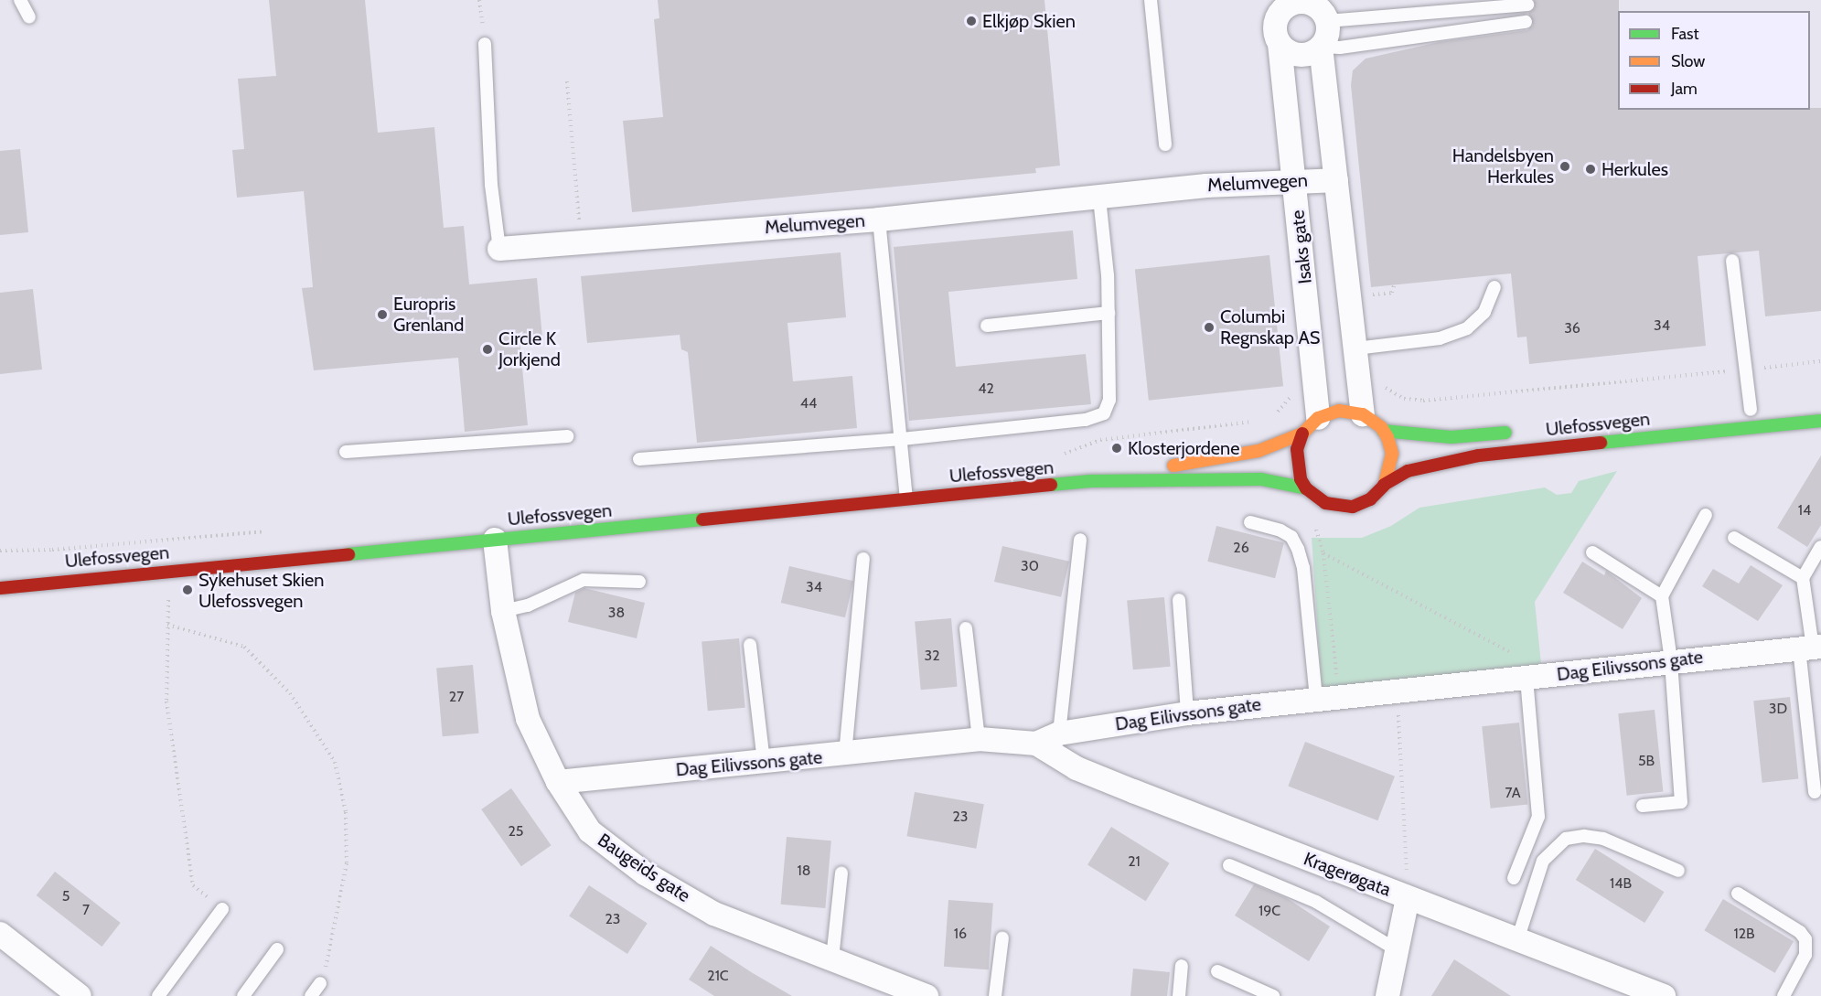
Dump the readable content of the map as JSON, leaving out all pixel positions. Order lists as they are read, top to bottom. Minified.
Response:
{"streets":{"main road":["Ulefossvegen"],"street":["Melumvegen","Isaks gate","Dag Eilivssons gate","Baugeids gate","Kragerøgata"]},"crossings":[["Melumvegen","Isaks gate"],["Isaks gate","Ulefossvegen"],["Ulefossvegen","Baugeids gate"],["Dag Eilivssons gate","Baugeids gate"],["Dag Eilivssons gate","Kragerøgata"]],"places":["Elkjøp Skien","Handelsbyen Herkules","Herkules","Europris Grenland","Columbi Regnskap AS","Circle K Jorkjend","Klosterjordene","Sykehuset Skien Ulefossvegen"],"house_numbers":["34","36","42","44","14","26","30","34","38","32","27","3D","5B","7A","23","25","21","18","14B","5","7","19C","23","16","12B","21C"],"legend":["Fast","Slow","Jam"]}
